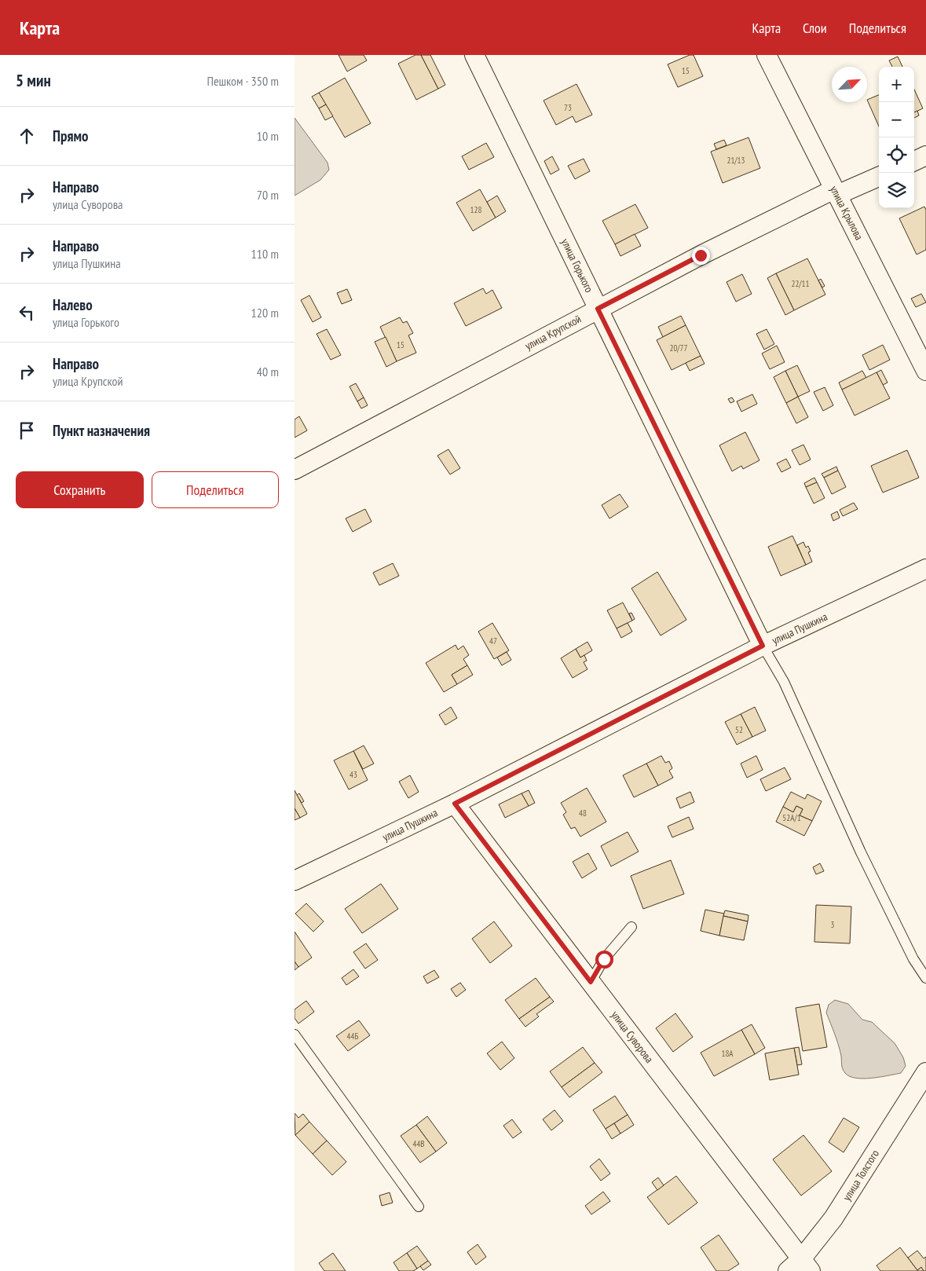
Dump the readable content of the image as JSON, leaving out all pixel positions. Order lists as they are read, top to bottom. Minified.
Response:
{"streets":{"street":["улица Крылова","улица Горького","улица Крупской","улица Пушкина","улица Суворова","улица Толстого"]},"crossings":[["улица Крылова","улица Крупской"],["улица Горького","улица Крупской"],["улица Горького","улица Пушкина"],["улица Пушкина","улица Суворова"],["улица Суворова","улица Толстого"]],"house_numbers":["15","73","21/13","128","22/11","15","20/77","47","52","43","48","52А/1","3","44Б","18А","44В"],"north":"top right","page":{"header":"Карта","nav":["Карта","Слои","Поделиться"],"heading":["5 мин","Пешком · 350 m"],"map_buttons":["+","−"],"list":[["Прямо","10 m"],["Направо","улица Суворова","70 m"],["Направо","улица Пушкина","110 m"],["Налево","улица Горького","120 m"],["Направо","улица Крупской","40 m"],"Пункт назначения"],"buttons":["Сохранить","Поделиться"]}}
